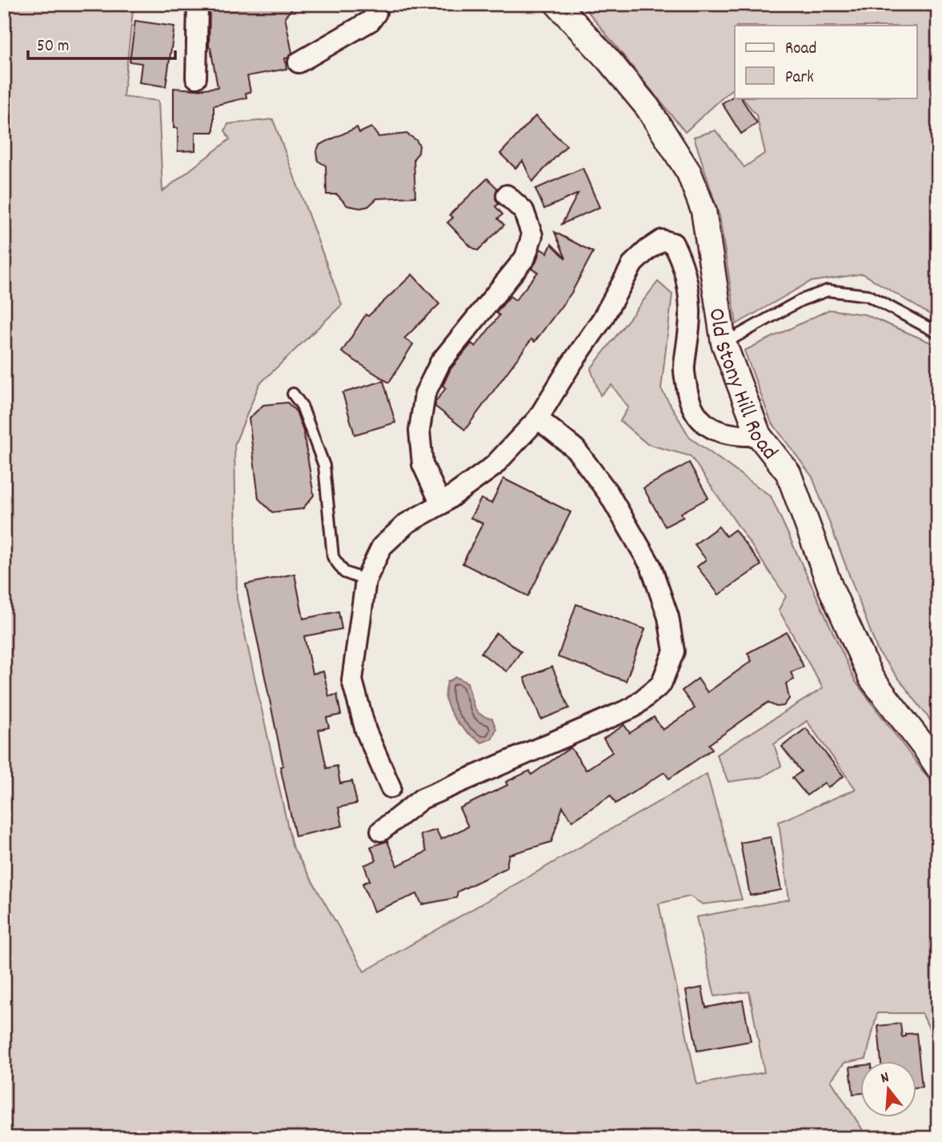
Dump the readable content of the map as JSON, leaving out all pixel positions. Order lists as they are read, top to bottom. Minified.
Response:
{"streets":{"street":["Old Stony Hill Road"]},"legend":["Road","Park"],"scale_bar":"50 m","north":"top"}
